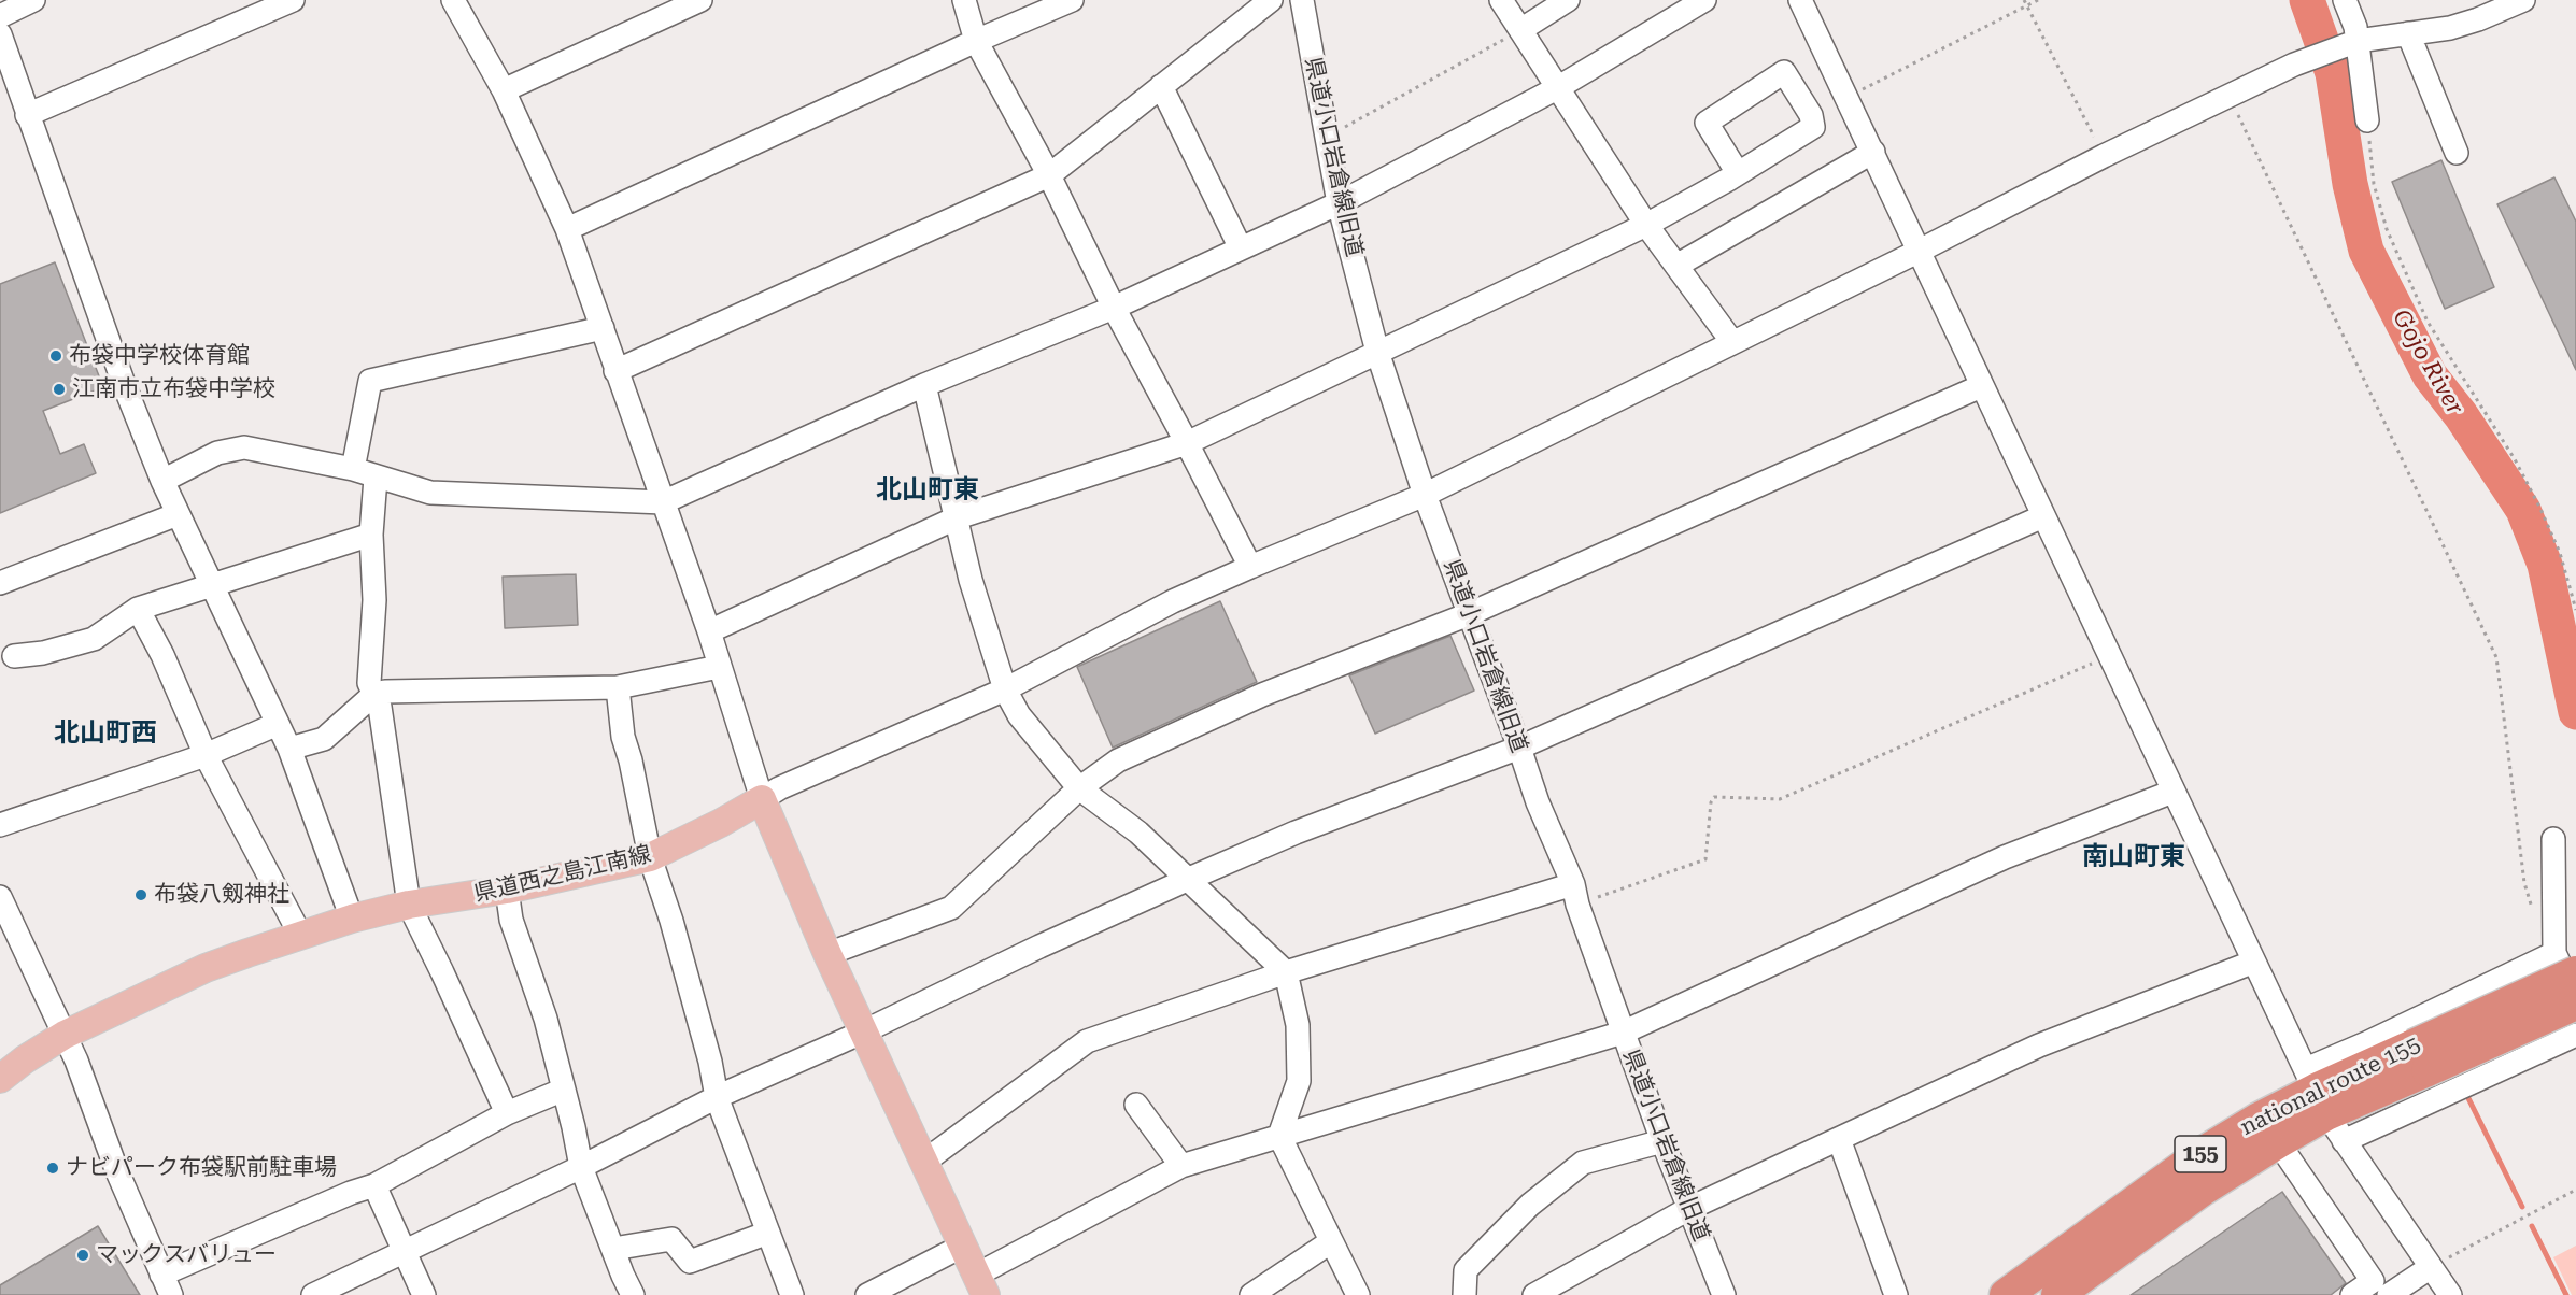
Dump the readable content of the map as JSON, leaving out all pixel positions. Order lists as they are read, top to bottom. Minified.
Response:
{"streets":{"highway":["national route 155","155"],"main road":["県道西之島江南線"],"street":["県道小口岩倉線旧道"]},"districts":["北山町東","北山町西","南山町東"],"water":["Gojo River"],"places":["布袋中学校体育館","江南市立布袋中学校","布袋八剱神社","ナビパーク布袋駅前駐車場","マックスバリュー"]}
